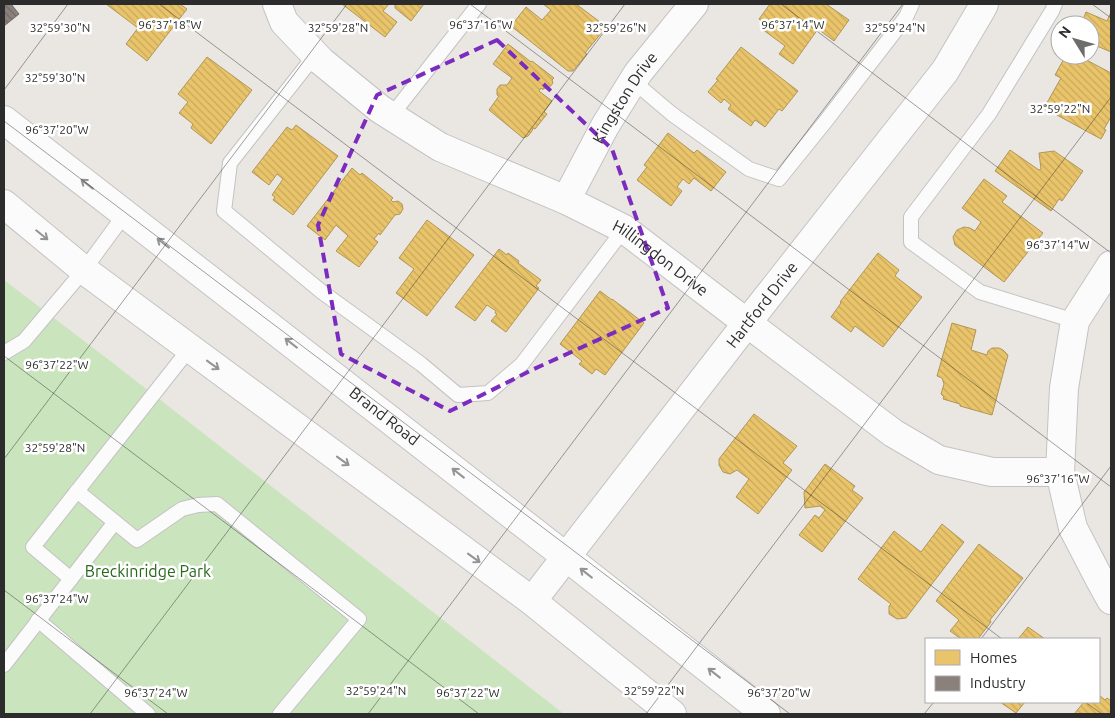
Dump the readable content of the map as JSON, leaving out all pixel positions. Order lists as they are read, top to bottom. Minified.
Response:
{"streets":{"street":["Kingston Drive","Hillingdon Drive","Hartford Drive","Brand Road"]},"crossings":[["Kingston Drive","Hillingdon Drive"],["Hillingdon Drive","Hartford Drive"],["Hartford Drive","Brand Road"]],"parks":["Breckinridge Park"],"legend":["Homes","Industry"],"north":"top left","coordinates":["96°37'18\"W","96°37'16\"W","96°37'14\"W","32°59'30\"N","32°59'28\"N","32°59'26\"N","32°59'24\"N","32°59'22\"N","96°37'20\"W","96°37'22\"W","96°37'24\"W"]}
